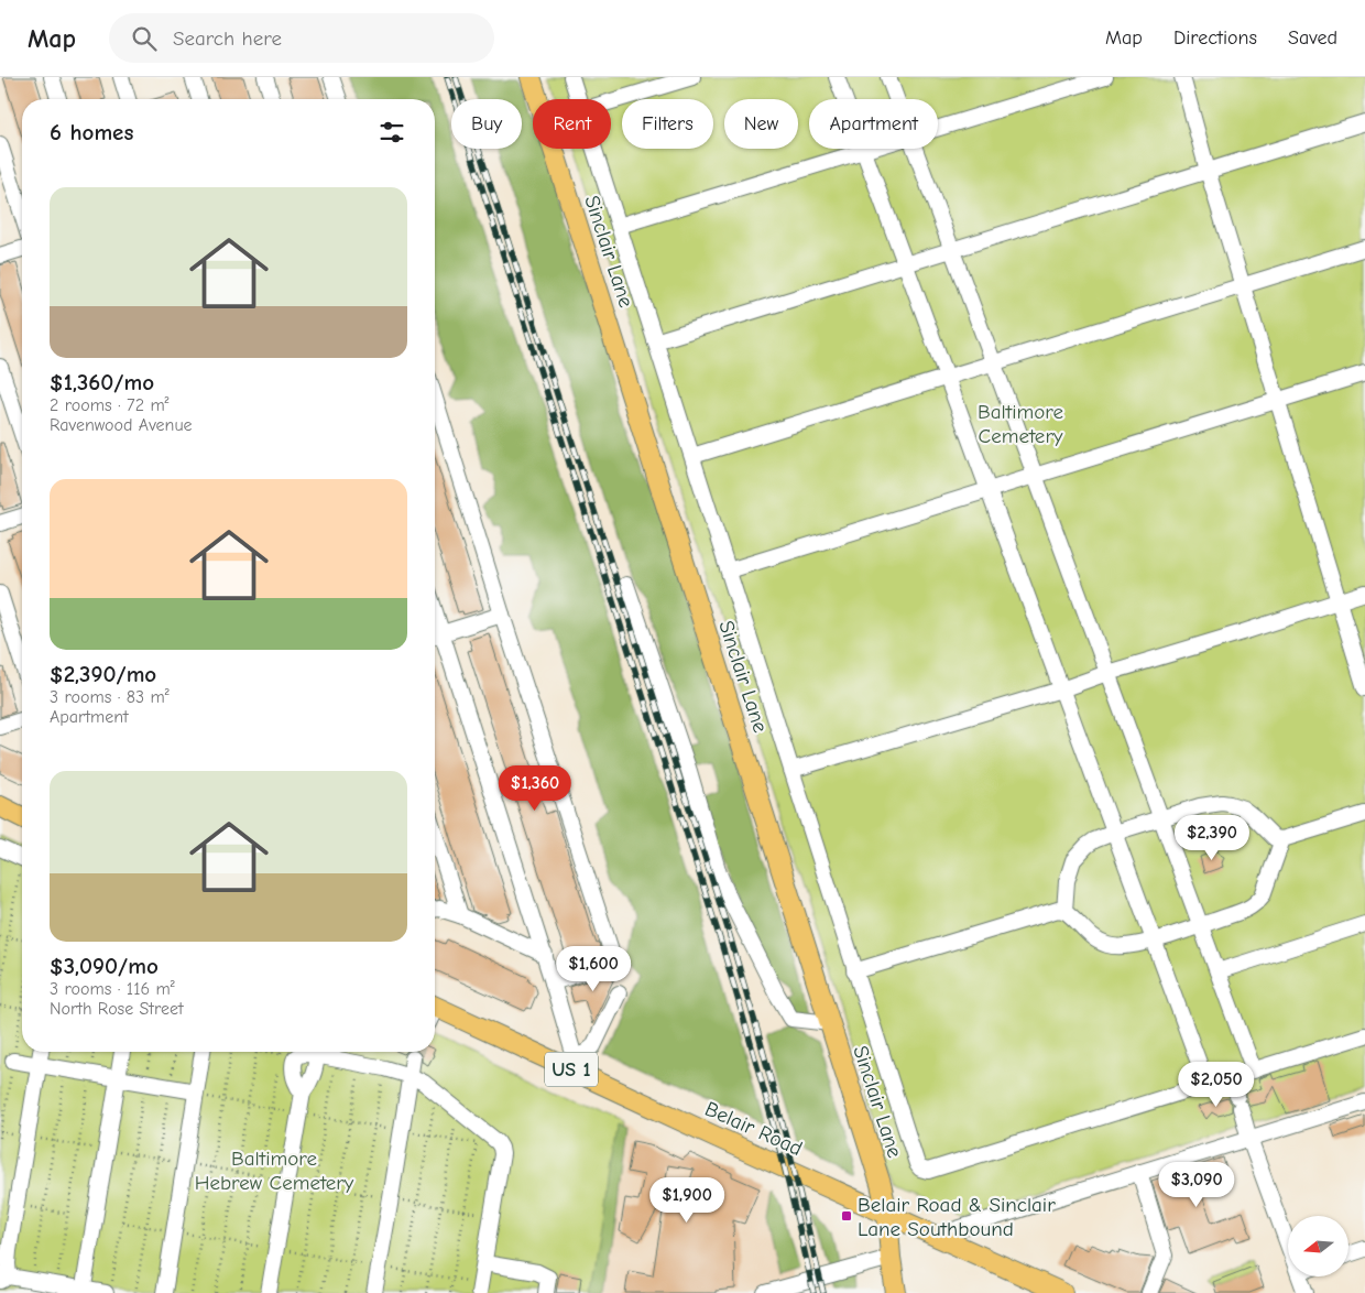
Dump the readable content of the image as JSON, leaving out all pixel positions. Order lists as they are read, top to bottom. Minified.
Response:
{"streets":{"main road":["Sinclair Lane","US 1","Belair Road"]},"crossings":[["Sinclair Lane","Belair Road"]],"parks":["Baltimore Cemetery","Baltimore Hebrew Cemetery"],"places":{"transit":["Belair Road & Sinclair Lane Southbound"]},"north":"left","page":{"header":"Map","search":"Search here","nav":["Map","Directions","Saved"],"chip":["Buy","Rent","Filters","New","Apartment"],"heading":"6 homes","list":[{"name":"$1,360/mo","note":"2 rooms · 72 m² · Ravenwood Avenue"},{"name":"$2,390/mo","note":"3 rooms · 83 m² · Apartment"},{"name":"$3,090/mo","note":"3 rooms · 116 m² · North Rose Street"}],"price":["$1,360","$2,390","$1,600","$2,050","$3,090","$1,900"]}}
